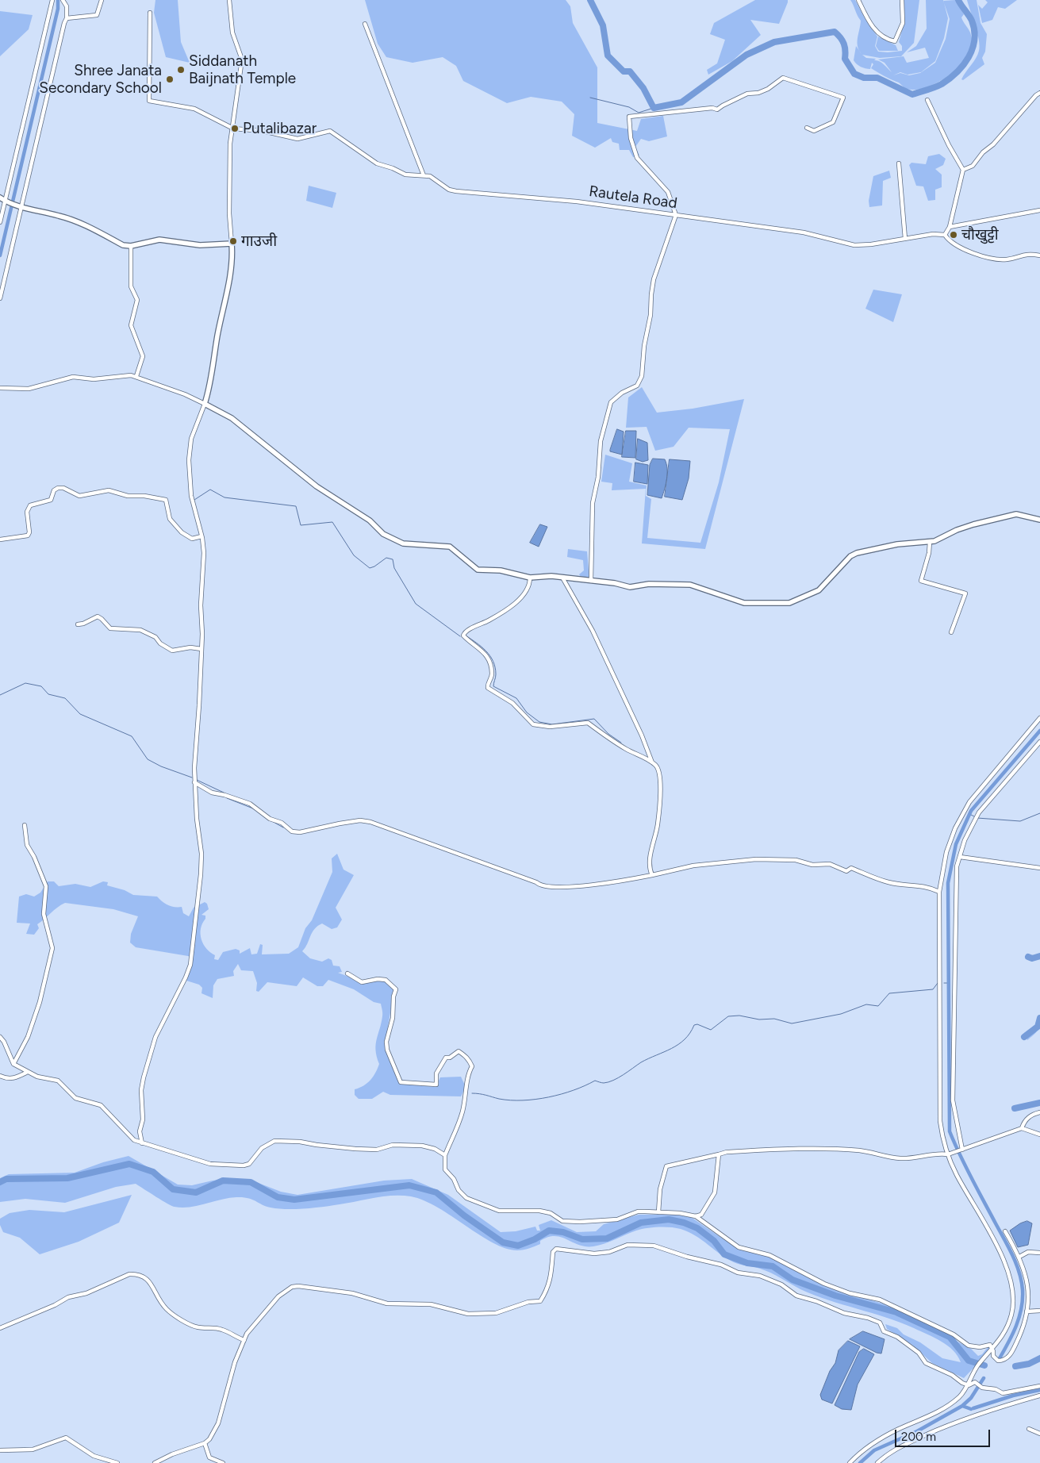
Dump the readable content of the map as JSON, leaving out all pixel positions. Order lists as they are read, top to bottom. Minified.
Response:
{"streets":{"street":["Rautela Road"]},"places":["Siddanath Baijnath Temple","Shree Janata Secondary School","Putalibazar","चौखुट्टी","गाउजी"],"scale_bar":"200 m"}
